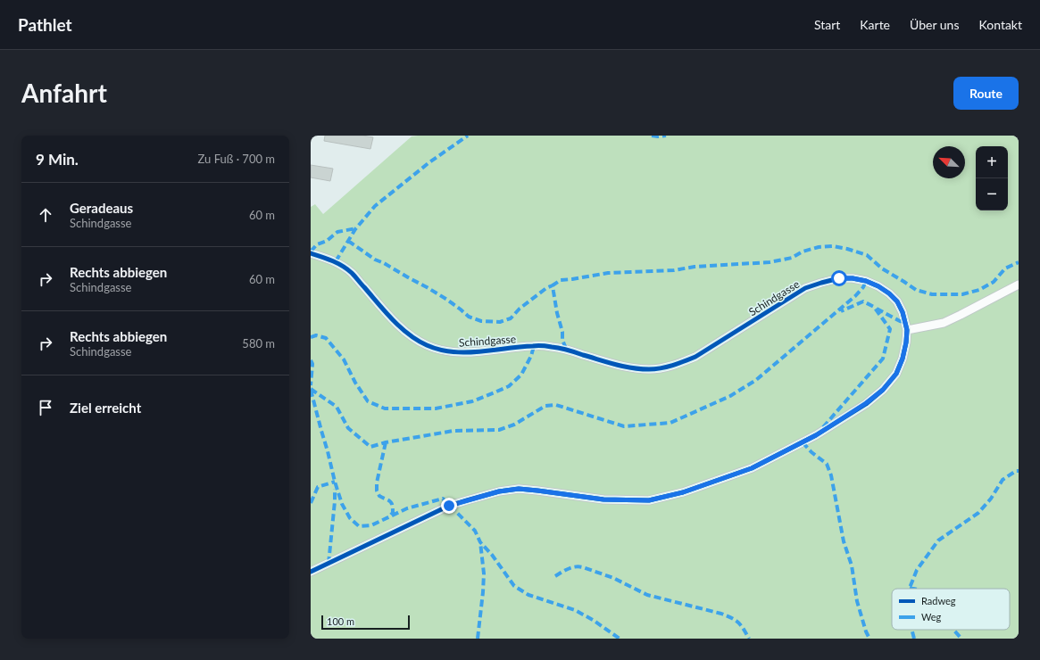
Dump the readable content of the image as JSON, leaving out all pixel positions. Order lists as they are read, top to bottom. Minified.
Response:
{"streets":{"street":["Schindgasse"]},"legend":["Radweg","Weg"],"scale_bar":"100 m","north":"top left","page":{"header":"Pathlet","nav":["Start","Karte","Über uns","Kontakt"],"buttons":"Route","title":"Anfahrt","heading":["9 Min.","Zu Fuß · 700 m"],"map_buttons":["+","−"],"list":[["Geradeaus","Schindgasse","60 m"],["Rechts abbiegen","Schindgasse","60 m"],["Rechts abbiegen","Schindgasse","580 m"],"Ziel erreicht"],"scale":"100 m"}}
